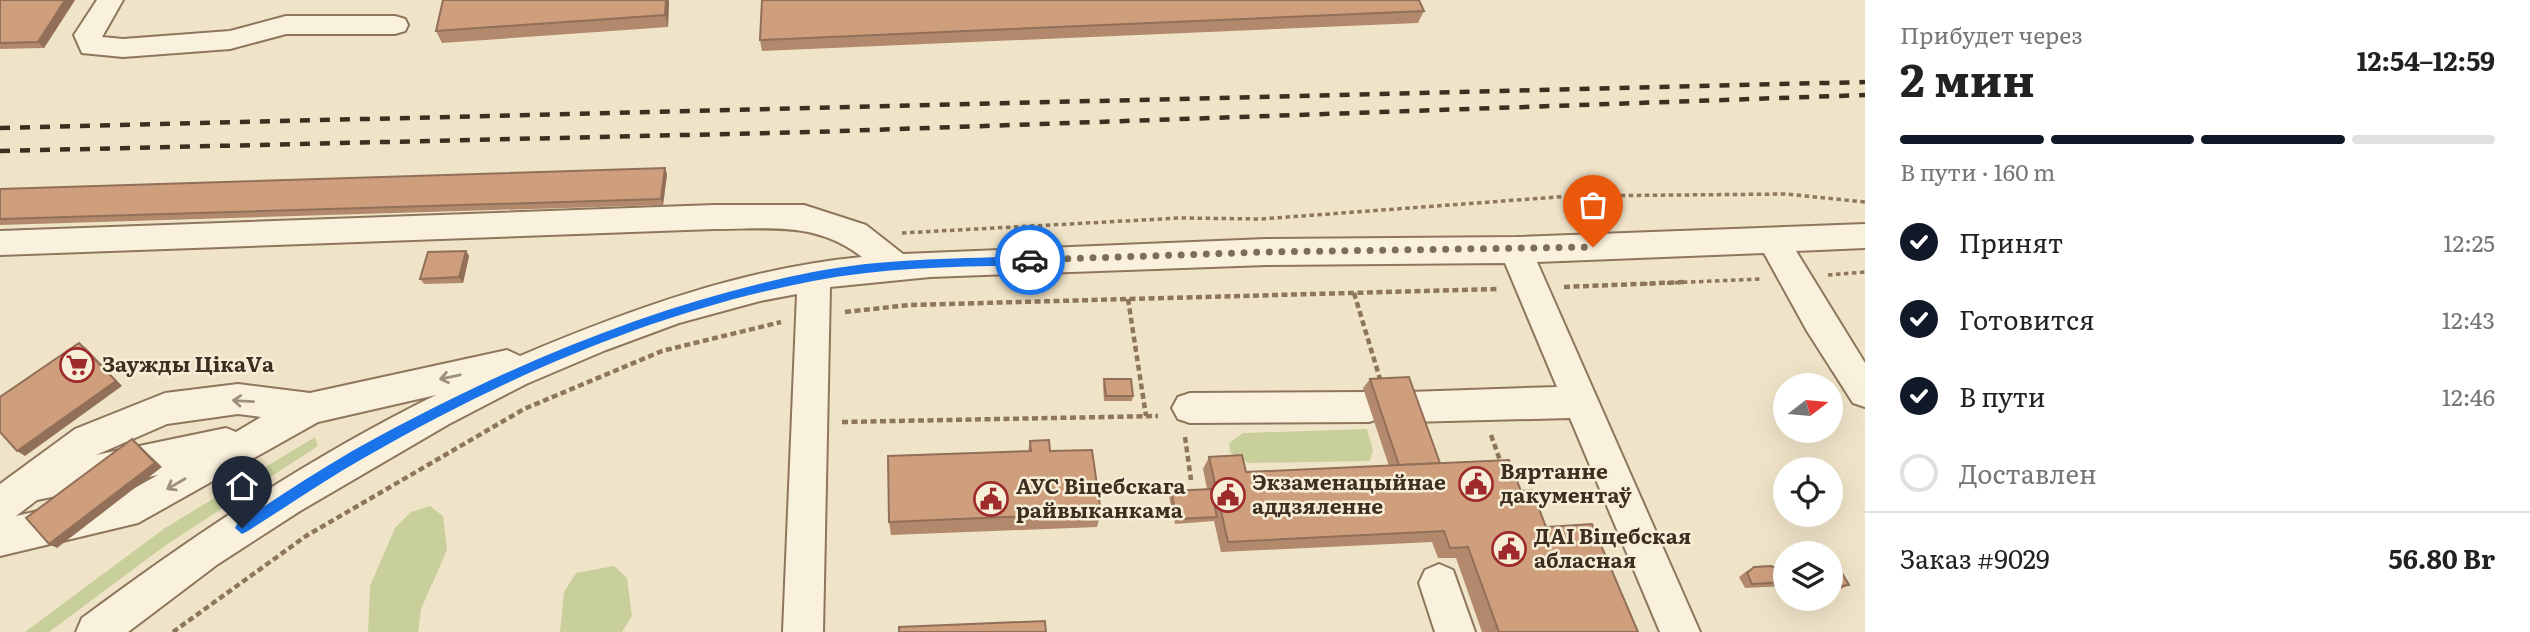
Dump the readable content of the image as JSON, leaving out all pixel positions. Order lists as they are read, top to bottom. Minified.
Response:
{"places":{"supermarket":["Заужды ЦікаVа"],"public building":["Вяртанне дакументаў","Экзаменацыйнае аддзяленне","АУС Віцебскага райвыканкама","ДАІ Віцебская абласная"]},"north":"right","page":{"heading":["2 мин","Прибудет через","12:54–12:59"],"panel":["Заказ #9029","56.80 Br"],"bar":"В пути · 160 m","list":[["Принят","12:25"],["Готовится","12:43"],["В пути","12:46"],"Доставлен"]}}
